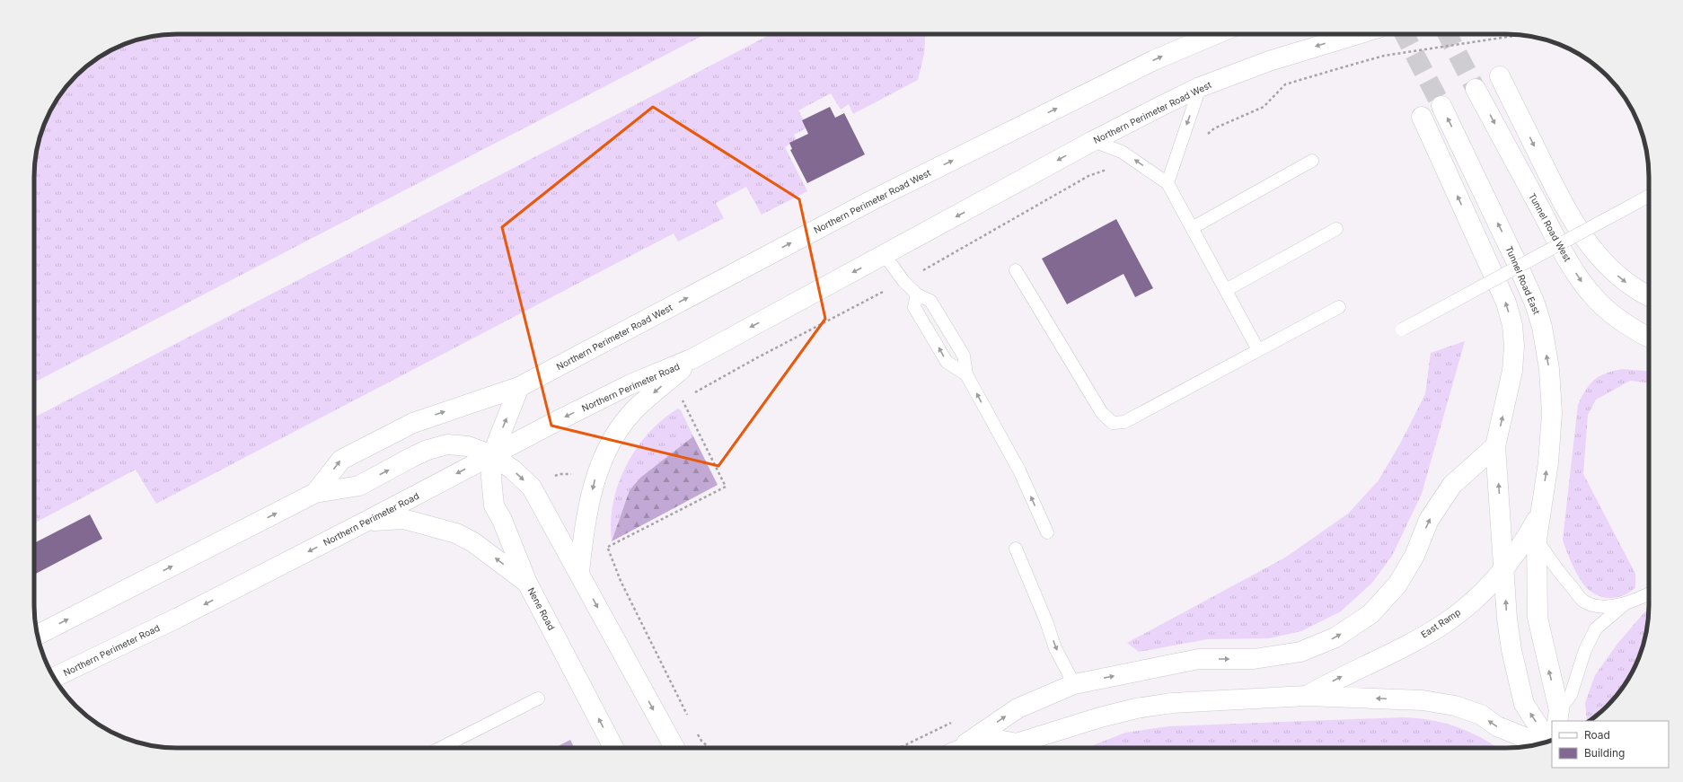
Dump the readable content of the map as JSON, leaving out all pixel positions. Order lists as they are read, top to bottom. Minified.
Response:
{"streets":{"street":["Northern Perimeter Road West","Tunnel Road West","Tunnel Road East","Northern Perimeter Road","Nene Road","East Ramp"]},"crossings":[["Northern Perimeter Road West","Northern Perimeter Road"],["Northern Perimeter Road West","Nene Road"],["Tunnel Road East","East Ramp"],["Northern Perimeter Road","Nene Road"]],"legend":["Road","Building"]}
